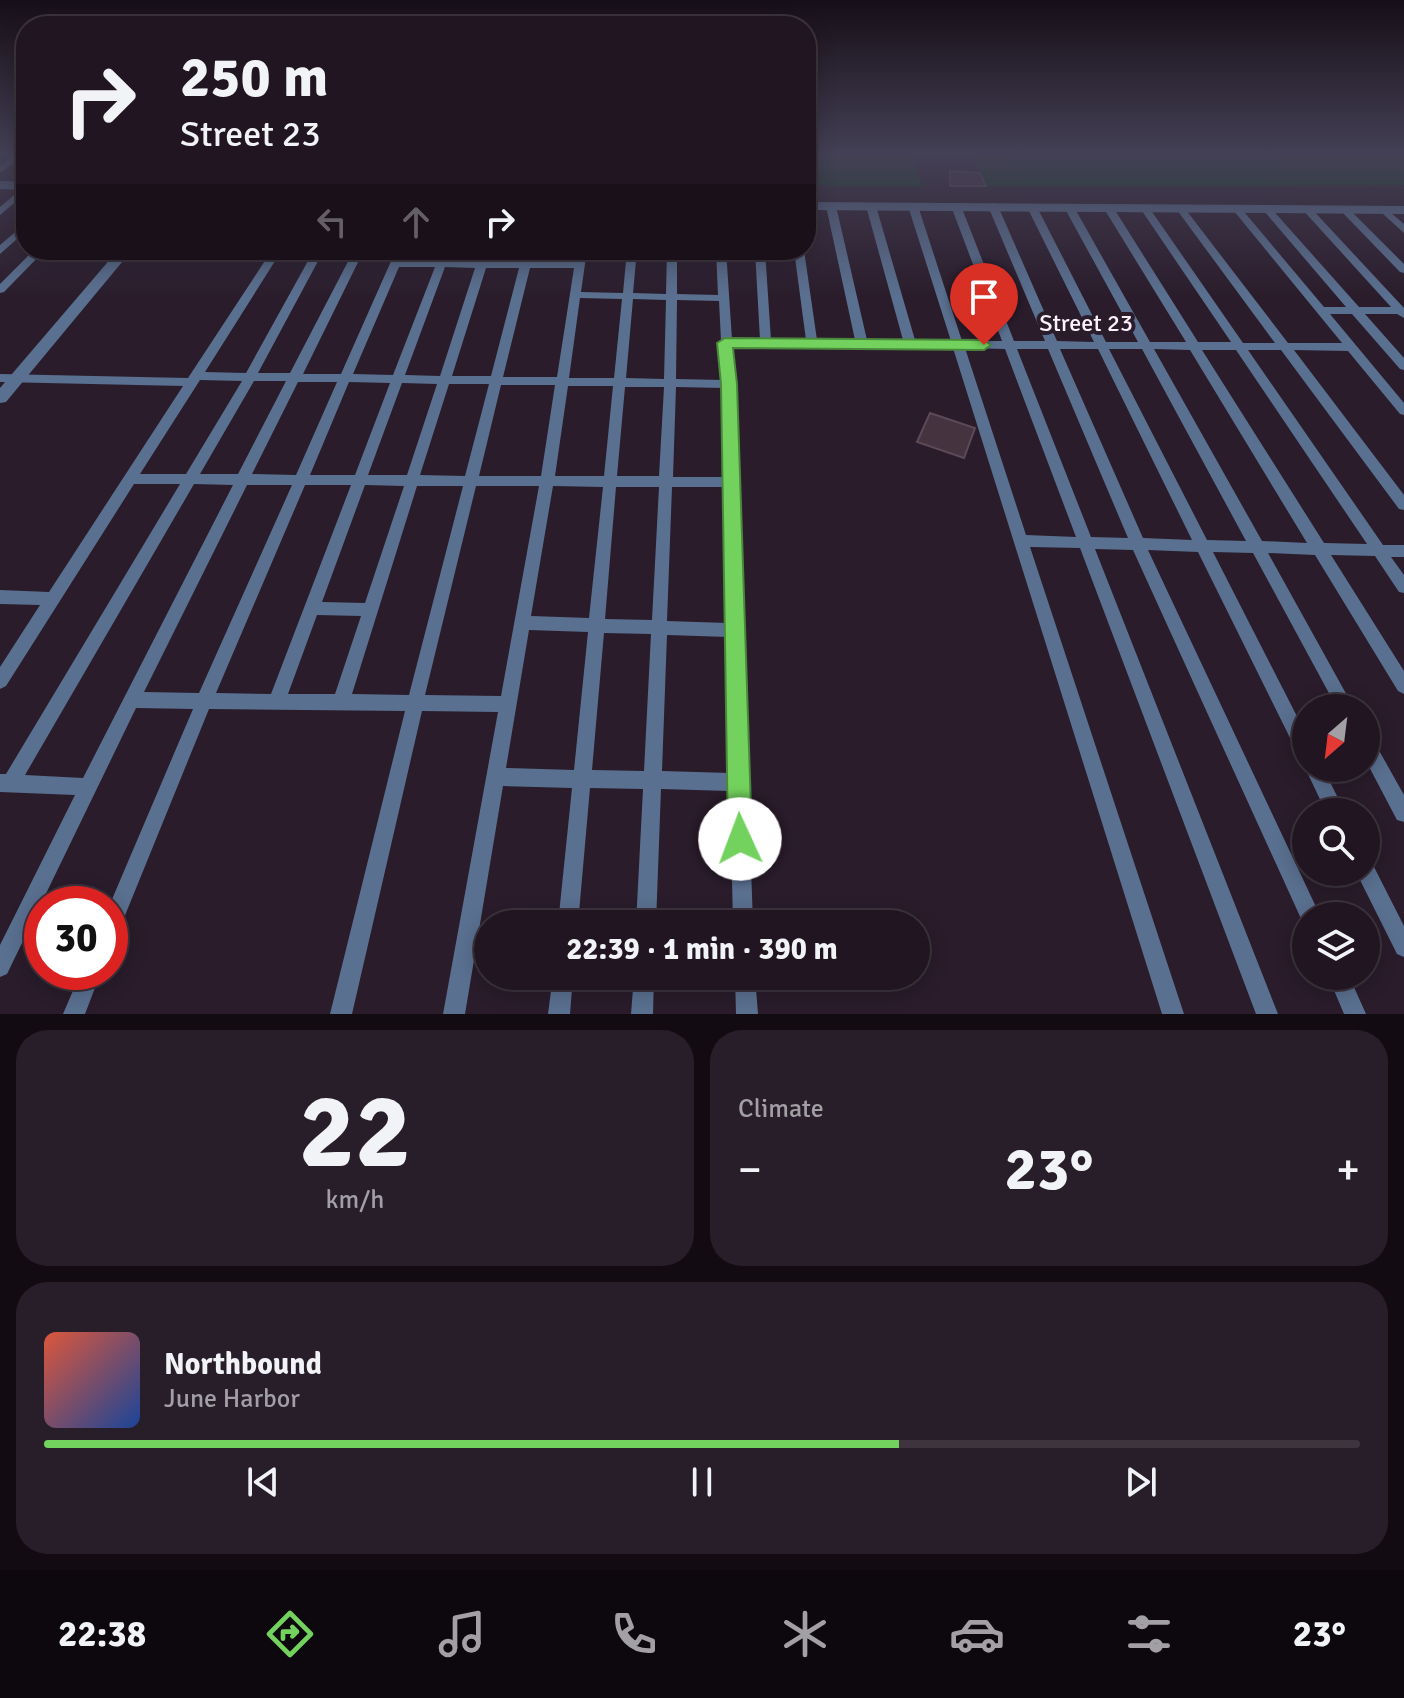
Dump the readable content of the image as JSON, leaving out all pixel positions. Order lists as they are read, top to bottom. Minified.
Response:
{"streets":{"street":["Street 23"]},"north":"bottom left","page":{"turn":["250 m","Street 23"],"limit":"30","trip":"22:39 · 1 min · 390 m","tile":[["22","km/h"],"Climate"],"heat":["−","23°","+"],"song":["Northbound","June Harbor"],"tabs":["22:38","23°"]}}
